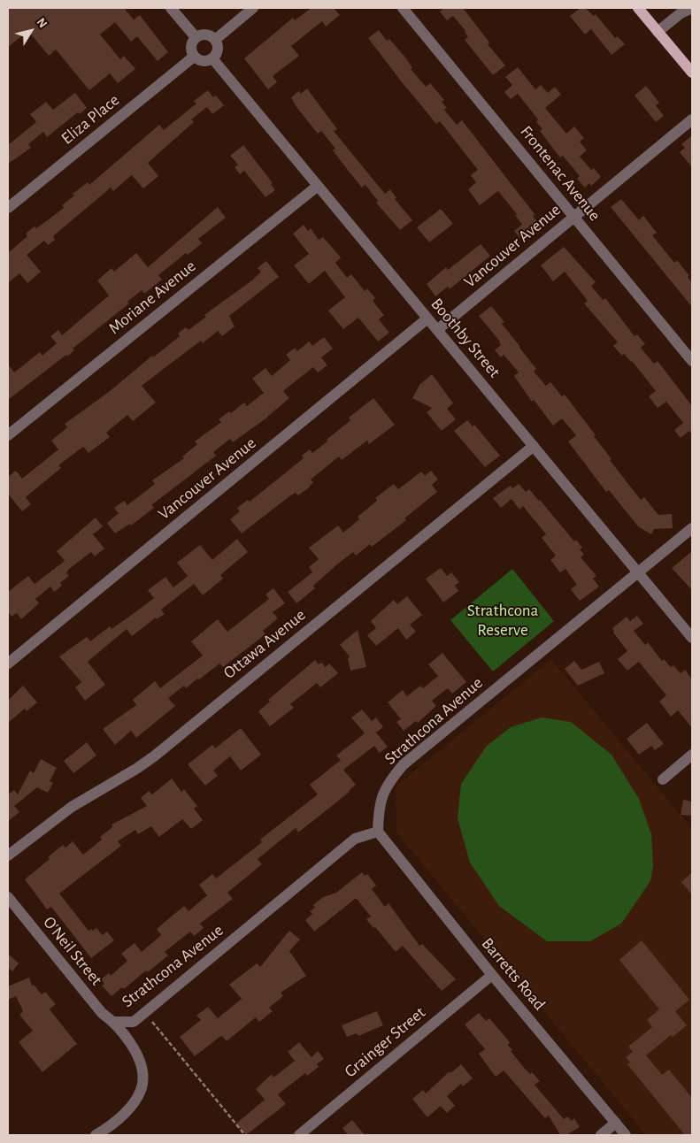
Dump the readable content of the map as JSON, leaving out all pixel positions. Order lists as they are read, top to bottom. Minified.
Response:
{"streets":{"street":["Eliza Place","Frontenac Avenue","Vancouver Avenue","Moriane Avenue","Boothby Street","Ottawa Avenue","Strathcona Avenue","O'Neil Street","Barretts Road","Grainger Street"]},"crossings":[["Eliza Place","Boothby Street"],["Frontenac Avenue","Vancouver Avenue"],["Vancouver Avenue","Boothby Street"],["Moriane Avenue","Boothby Street"],["Boothby Street","Ottawa Avenue"],["Boothby Street","Strathcona Avenue"],["Strathcona Avenue","O'Neil Street"],["Strathcona Avenue","Barretts Road"],["Barretts Road","Grainger Street"]],"parks":["Strathcona Reserve"],"north":"top right"}
